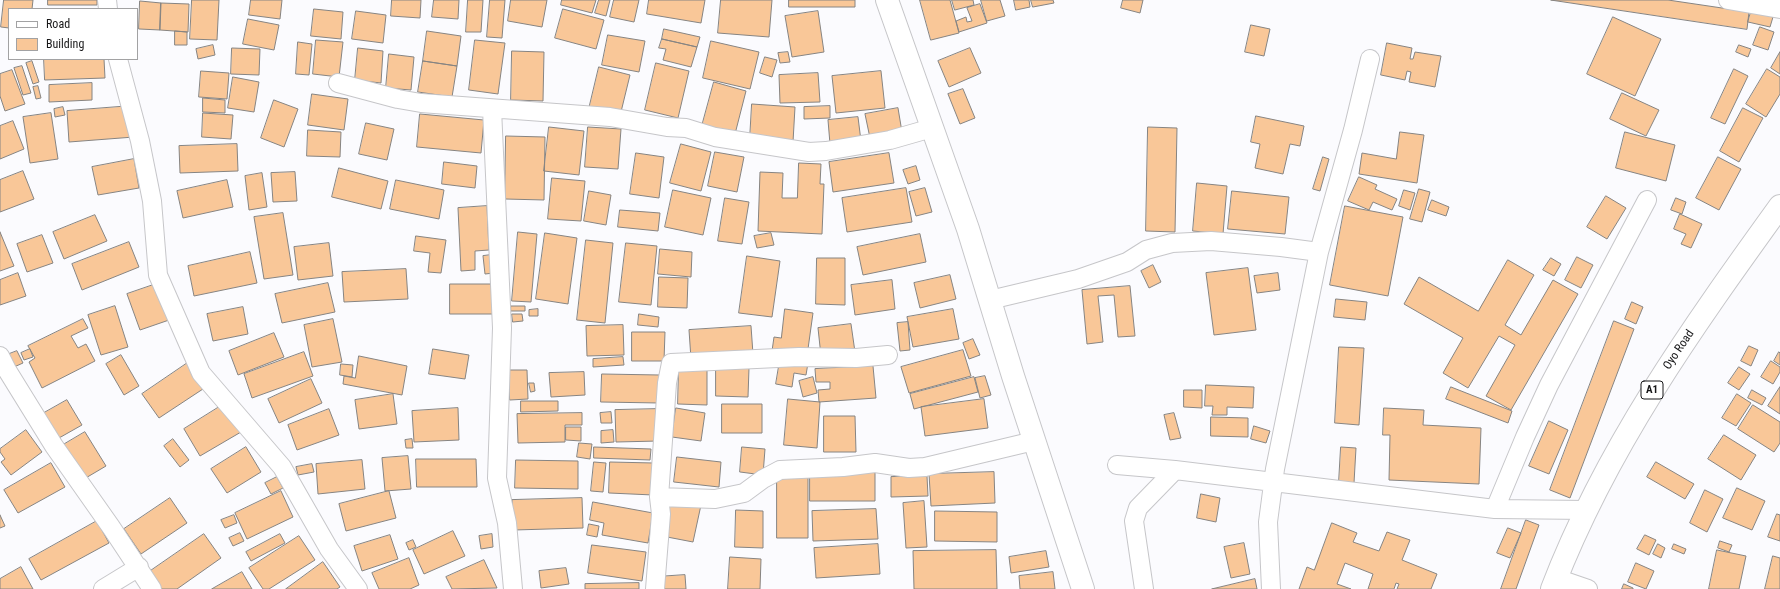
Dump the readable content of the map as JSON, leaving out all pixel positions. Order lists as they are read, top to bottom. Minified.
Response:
{"streets":{"main road":["Oyo Road","A1"]},"legend":["Road","Building"]}
